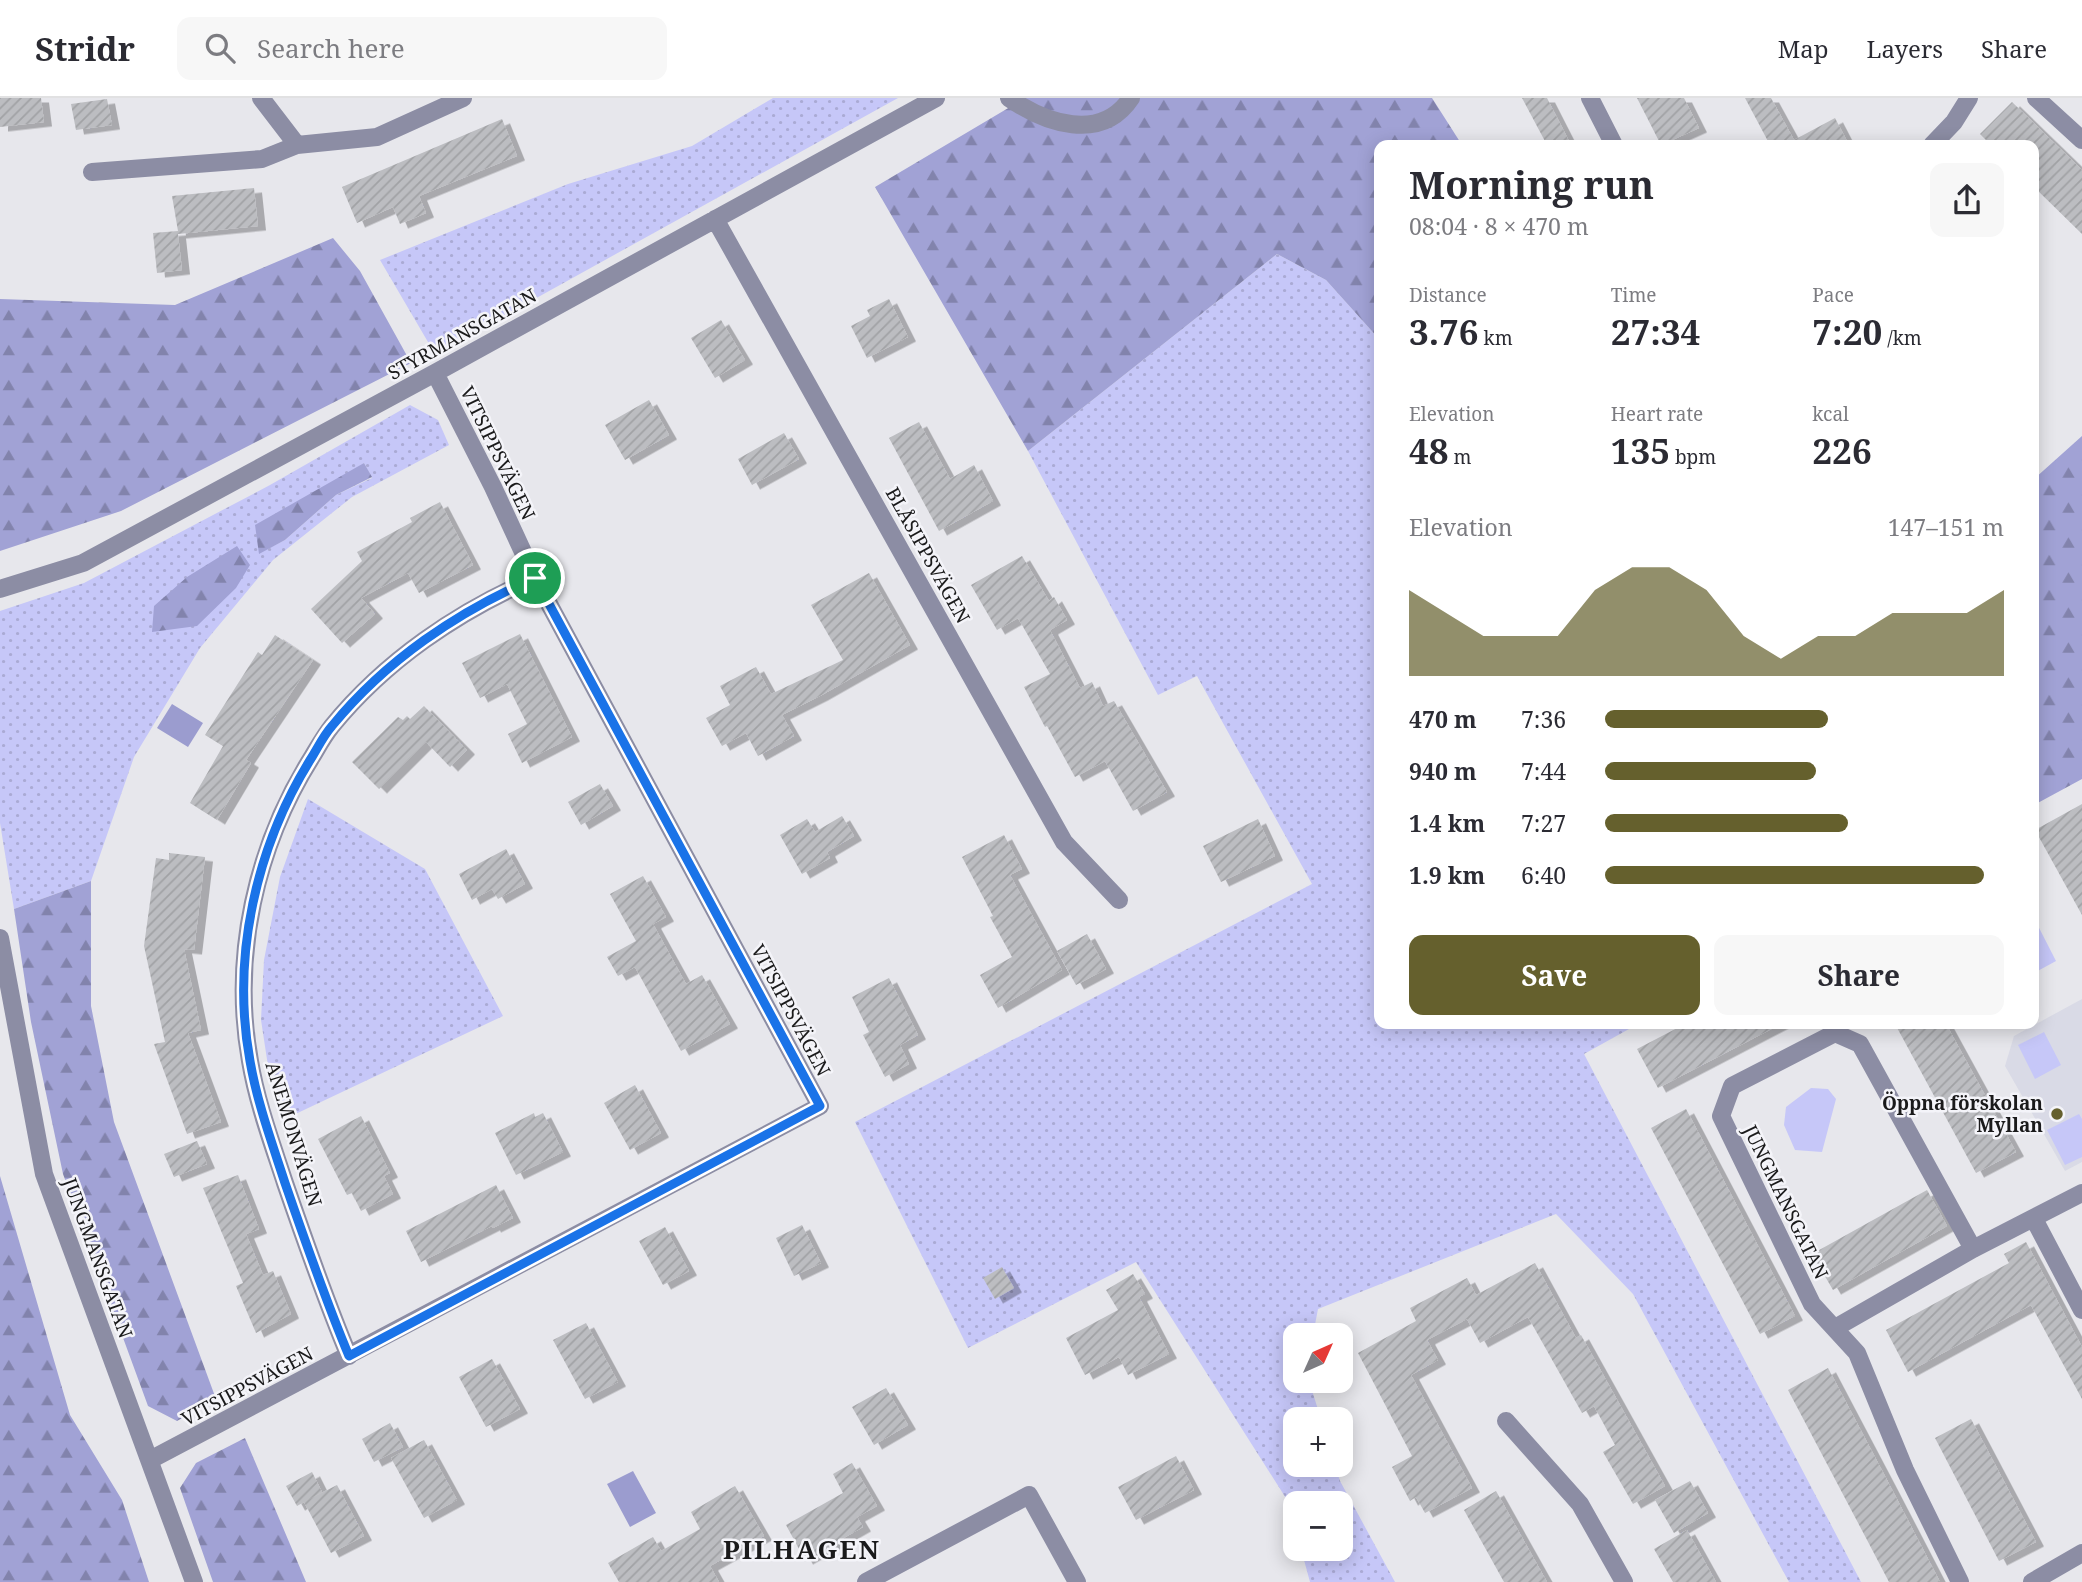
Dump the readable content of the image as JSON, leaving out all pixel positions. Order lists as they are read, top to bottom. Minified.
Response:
{"streets":{"street":["STYRMANSGATAN","VITSIPPSVÄGEN","BLÅSIPPSVÄGEN","ANEMONVÄGEN","JUNGMANSGATAN"]},"crossings":[["STYRMANSGATAN","VITSIPPSVÄGEN"],["STYRMANSGATAN","BLÅSIPPSVÄGEN"],["VITSIPPSVÄGEN","ANEMONVÄGEN"],["VITSIPPSVÄGEN","JUNGMANSGATAN"]],"districts":["PILHAGEN"],"places":["Öppna förskolan Myllan"],"north":"top right","page":{"header":"Stridr","search":"Search here","nav":["Map","Layers","Share"],"heading":["Morning run","08:04 · 8 × 470 m"],"stats":[["Distance","3.76 km"],["Time","27:34"],["Pace","7:20 /km"],["Elevation","48 m"],["Heart rate","135 bpm"],["kcal","226"]],"chart":["Elevation","147–151 m"],"list":[{"name":"470 m","note":"7:36"},{"name":"940 m","note":"7:44"},{"name":"1.4 km","note":"7:27"},{"name":"1.9 km","note":"6:40"}],"buttons":["Save","Share"],"map_buttons":["+","−"]}}
